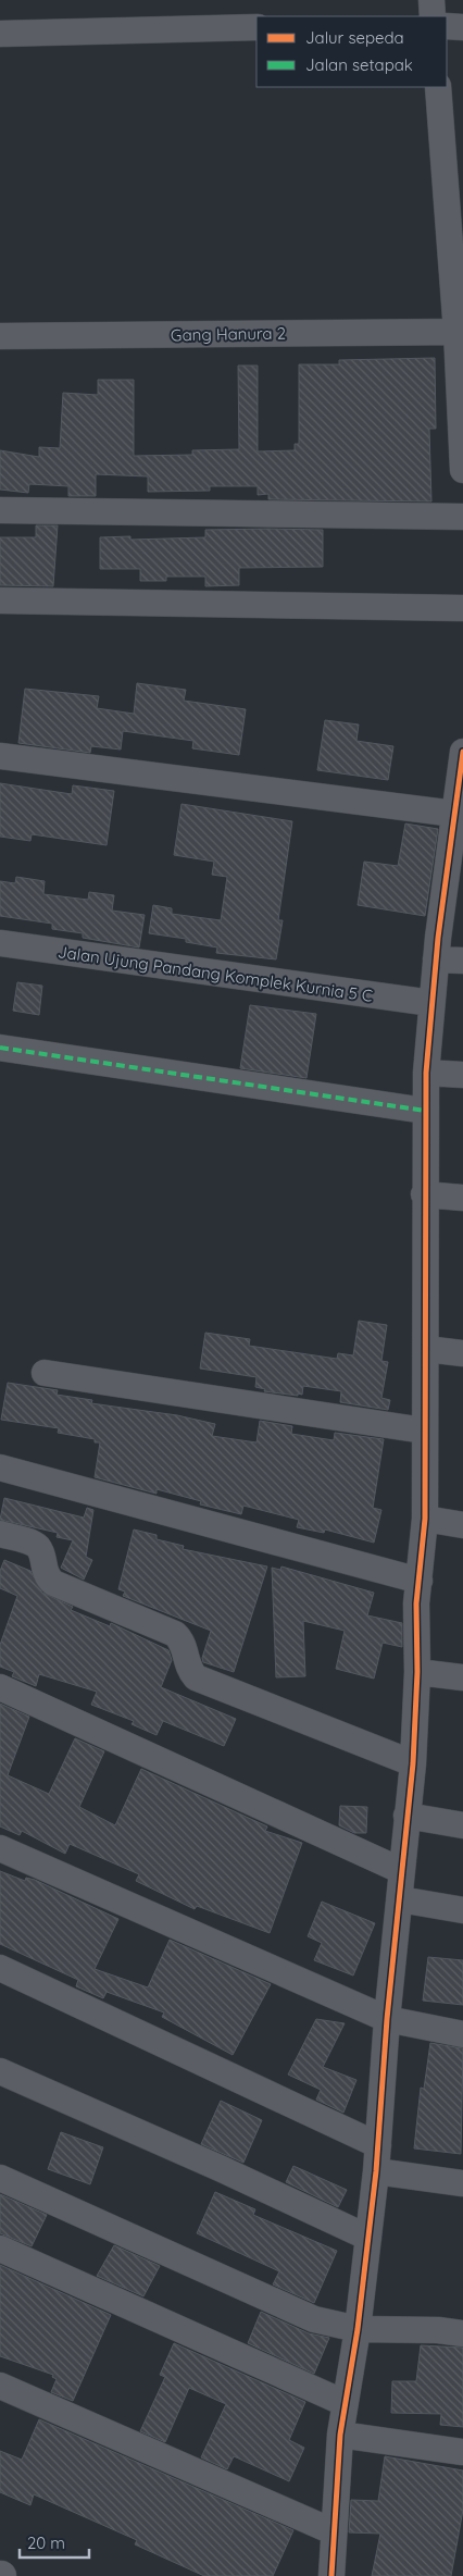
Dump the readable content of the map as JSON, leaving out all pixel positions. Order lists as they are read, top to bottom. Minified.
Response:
{"streets":{"street":["Gang Hanura 2","Jalan Ujung Pandang Komplek Kurnia 5 C"]},"legend":["Jalur sepeda","Jalan setapak"],"scale_bar":"20 m"}
